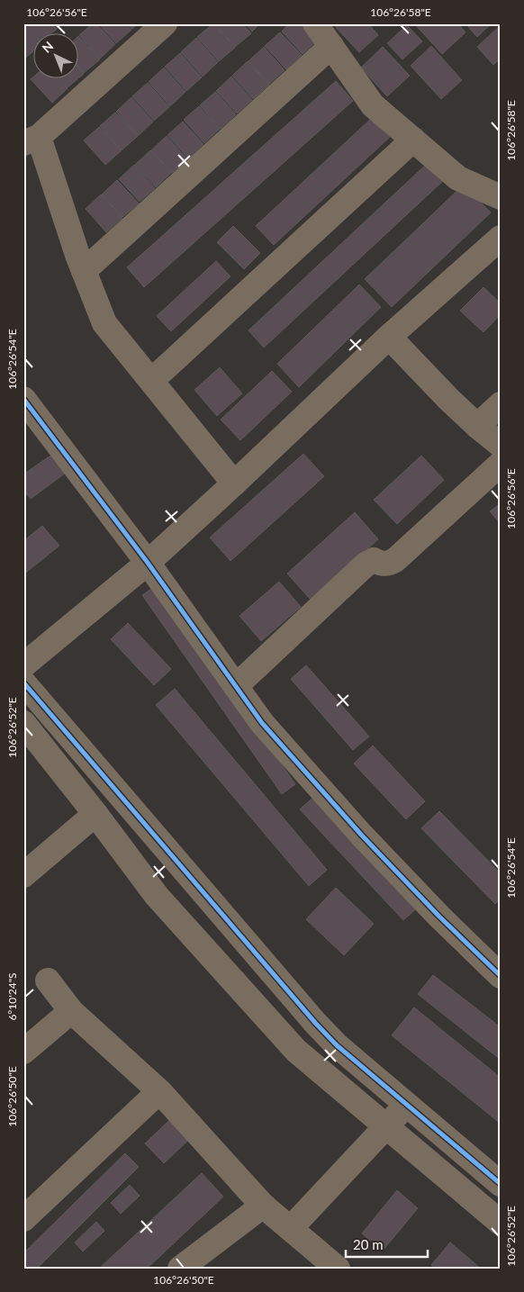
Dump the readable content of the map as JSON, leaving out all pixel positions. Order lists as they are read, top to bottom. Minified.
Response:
{"scale_bar":"20 m","north":"top left","coordinates":["106°26'56\"E","106°26'58\"E","106°26'54\"E","106°26'52\"E","6°10'24\"S","106°26'50\"E"]}
